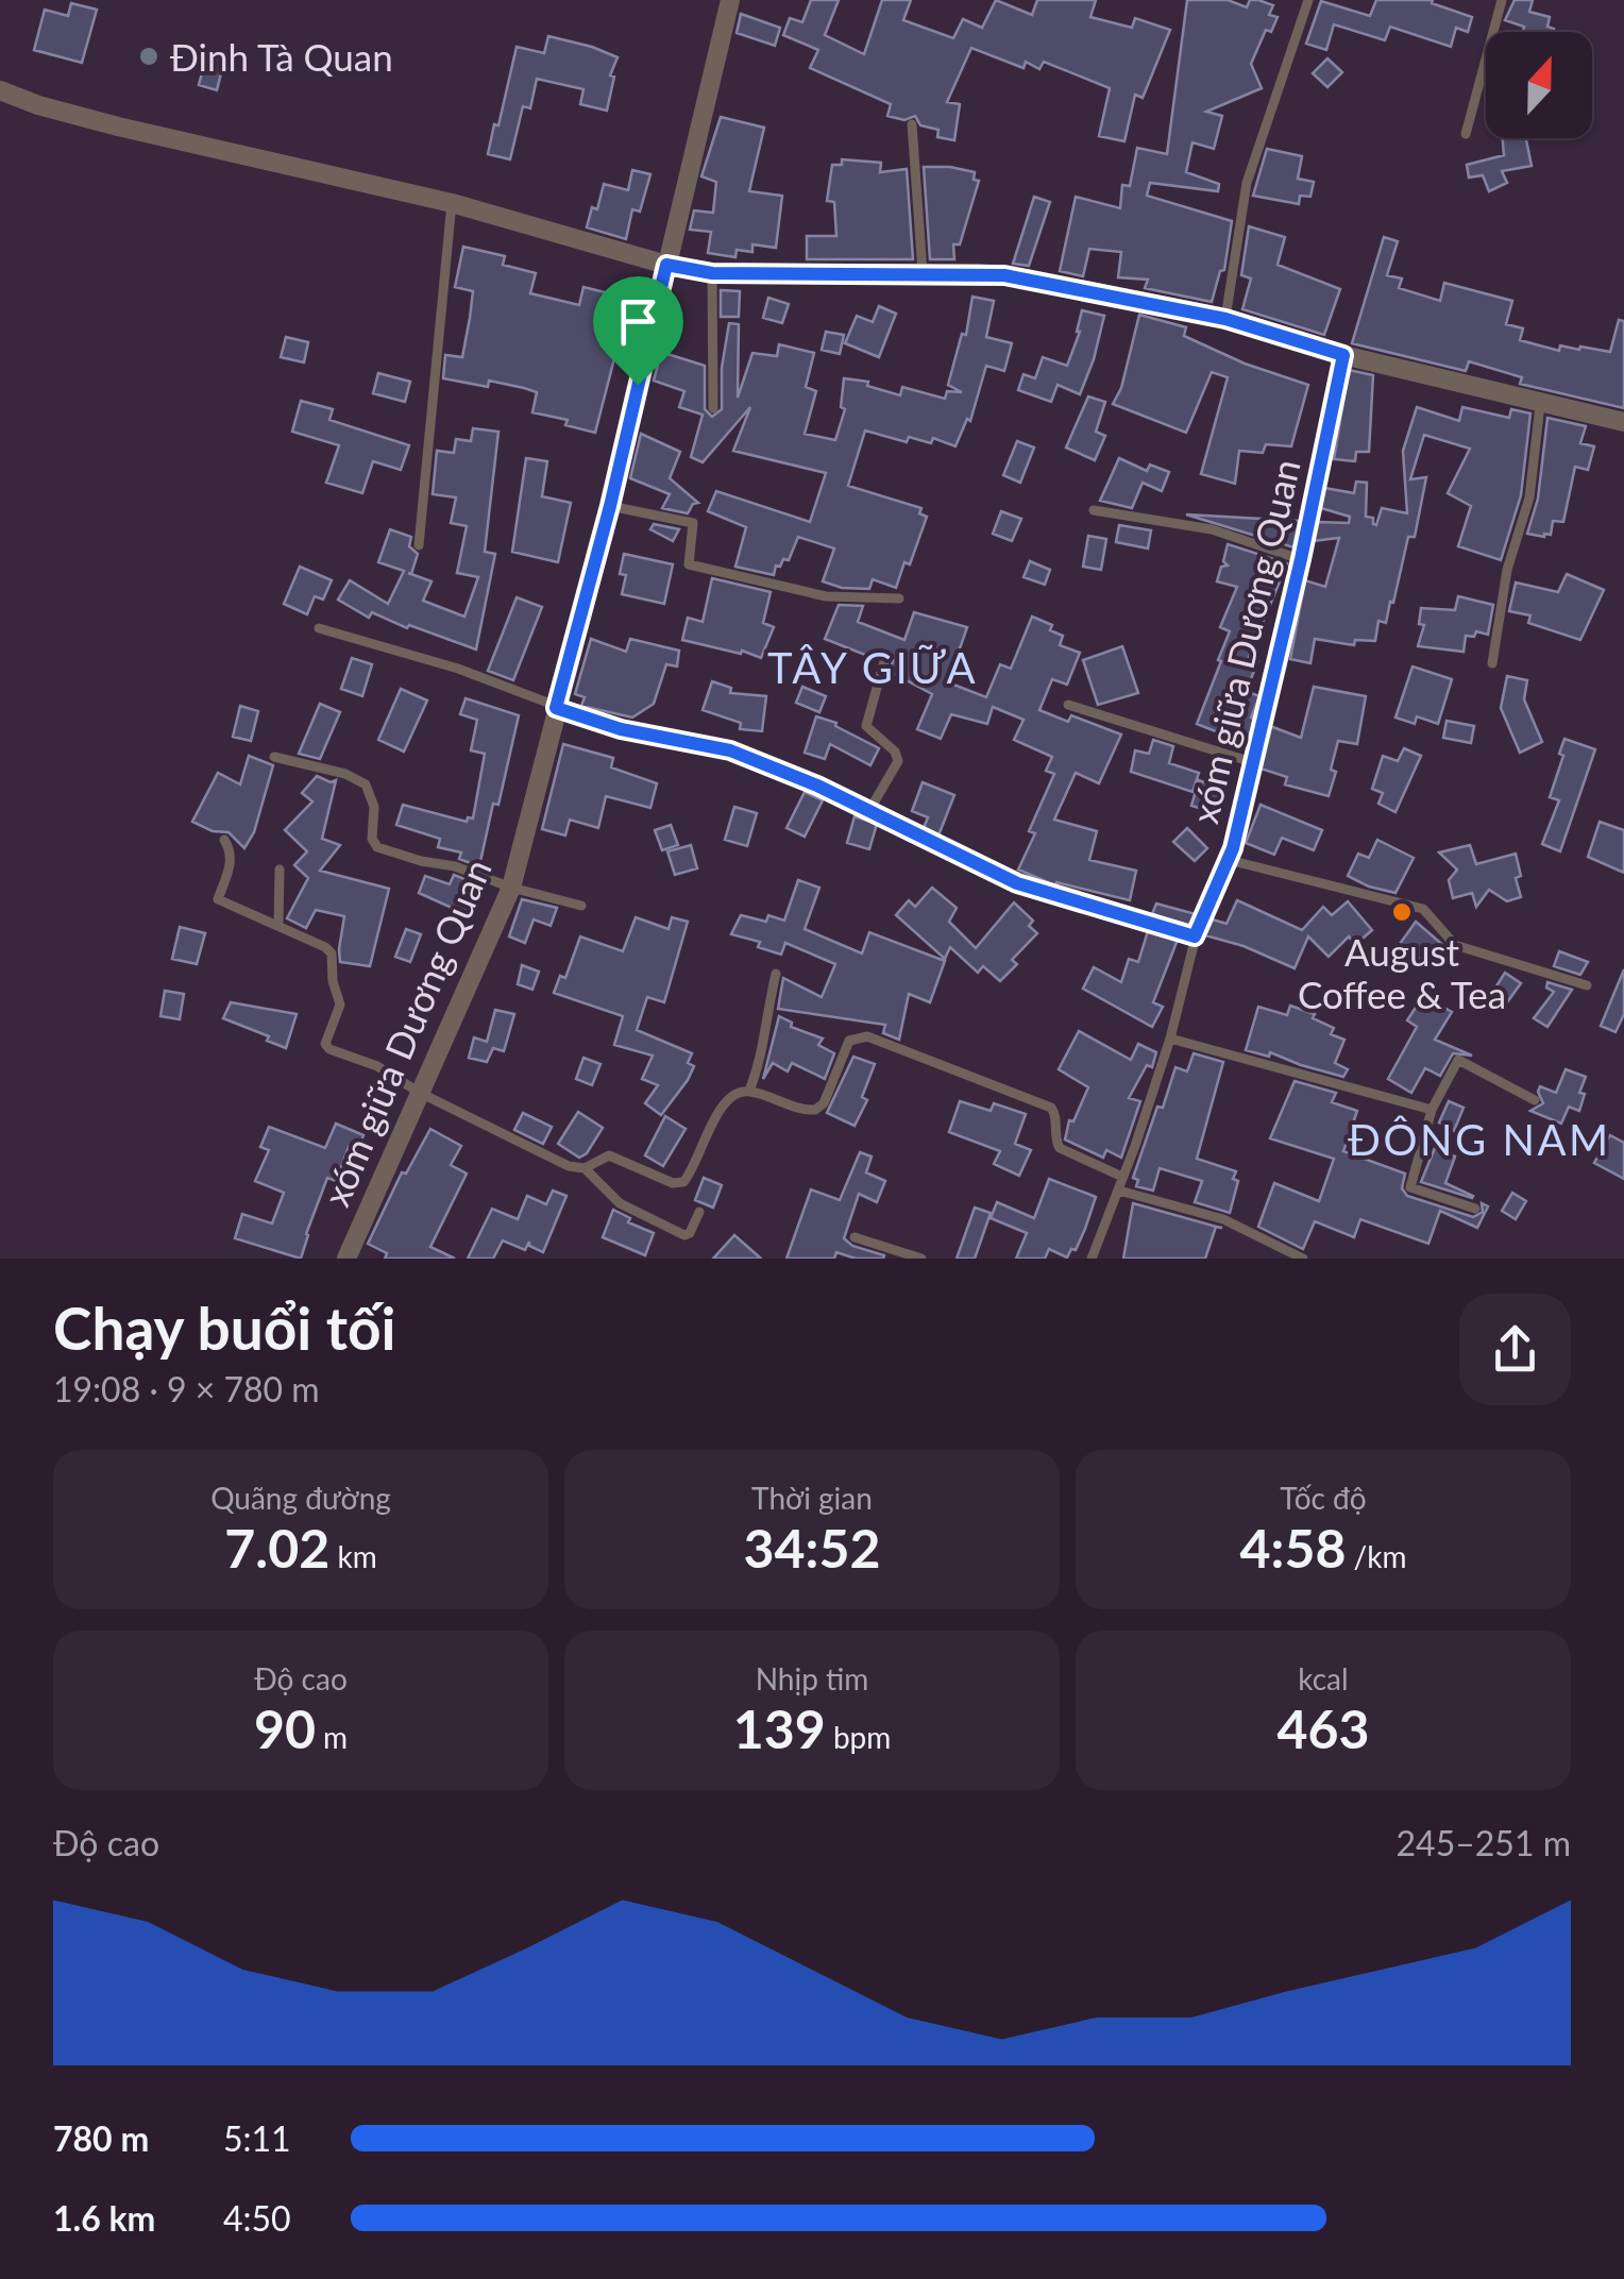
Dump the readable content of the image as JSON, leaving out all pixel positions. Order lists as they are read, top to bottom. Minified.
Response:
{"streets":{"street":["xóm giữa Dương Quan"]},"districts":["TÂY GIỮA","ĐÔNG NAM"],"places":["Đinh Tà Quan","August Coffee & Tea"],"north":"top","page":{"heading":["Chạy buổi tối","19:08 · 9 × 780 m"],"stats":[["Quãng đường","7.02 km"],["Thời gian","34:52"],["Tốc độ","4:58 /km"],["Độ cao","90 m"],["Nhịp tim","139 bpm"],["kcal","463"]],"chart":["Độ cao","245–251 m"],"list":[{"name":"780 m","note":"5:11"},{"name":"1.6 km","note":"4:50"}]}}
